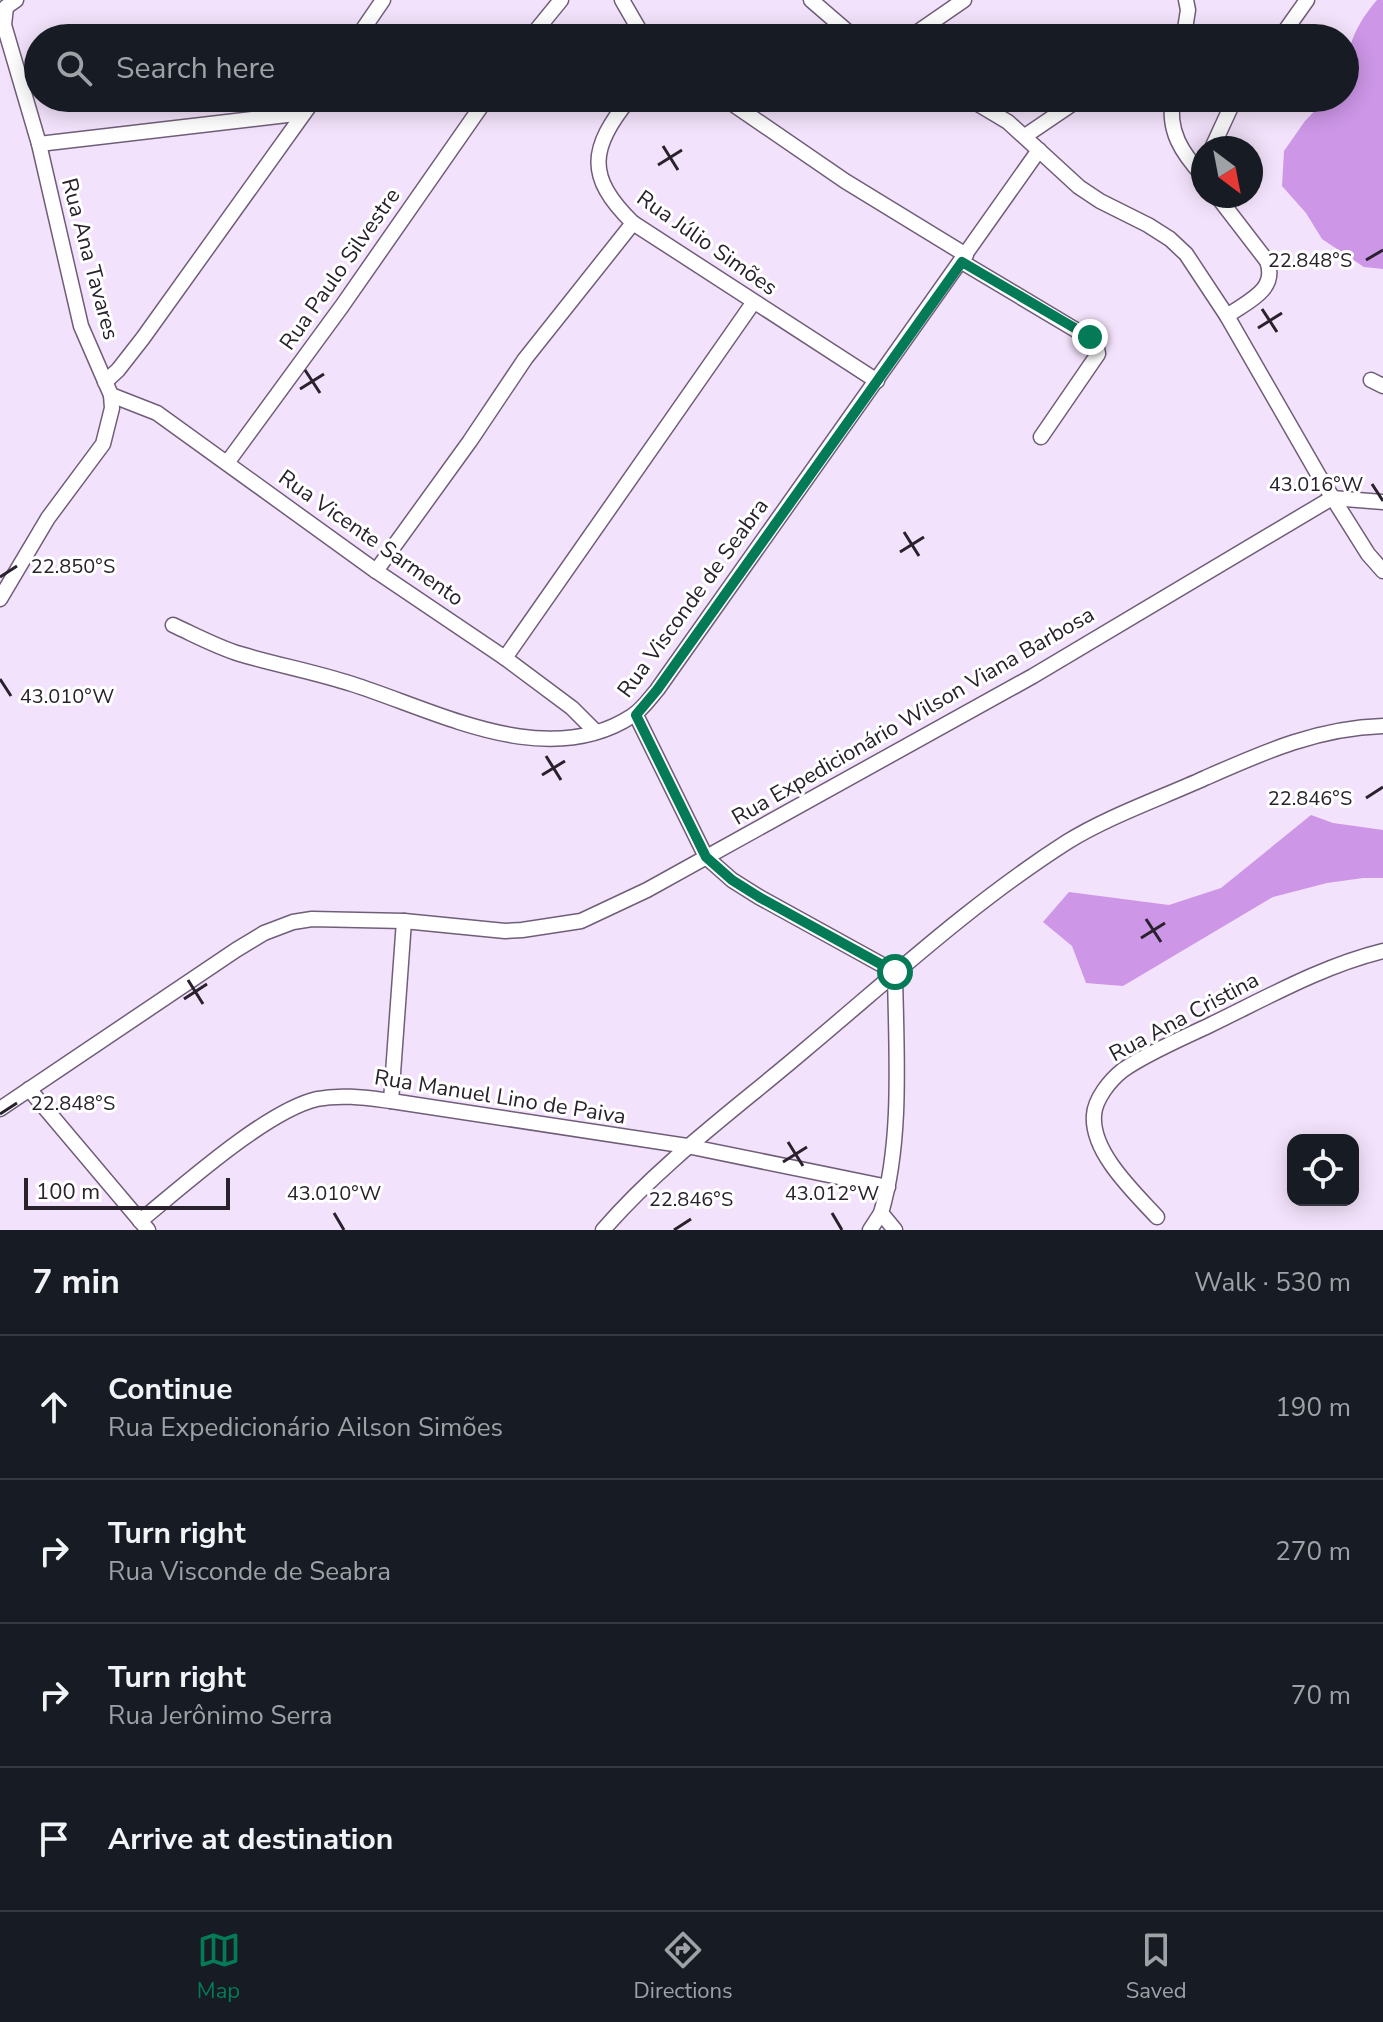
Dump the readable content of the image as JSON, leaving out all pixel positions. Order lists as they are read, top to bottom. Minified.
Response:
{"streets":{"street":["Rua Júlio Simões","Rua Ana Tavares","Rua Paulo Silvestre","Rua Vicente Sarmento","Rua Visconde de Seabra","Rua Expedicionário Wilson Viana Barbosa","Rua Ana Cristina","Rua Manuel Lino de Paiva"]},"crossings":[["Rua Júlio Simões","Rua Visconde de Seabra"],["Rua Ana Tavares","Rua Vicente Sarmento"],["Rua Paulo Silvestre","Rua Vicente Sarmento"],["Rua Vicente Sarmento","Rua Visconde de Seabra"]],"scale_bar":"100 m","north":"bottom right","page":{"search":"Search here","scale":"100 m","heading":["7 min","Walk · 530 m"],"list":[["Continue","Rua Expedicionário Ailson Simões","190 m"],["Turn right","Rua Visconde de Seabra","270 m"],["Turn right","Rua Jerônimo Serra","70 m"],"Arrive at destination"],"nav":["Map","Directions","Saved"]},"coordinates":["22.848°S","43.016°W","22.850°S","43.010°W","22.846°S","43.012°W"]}
